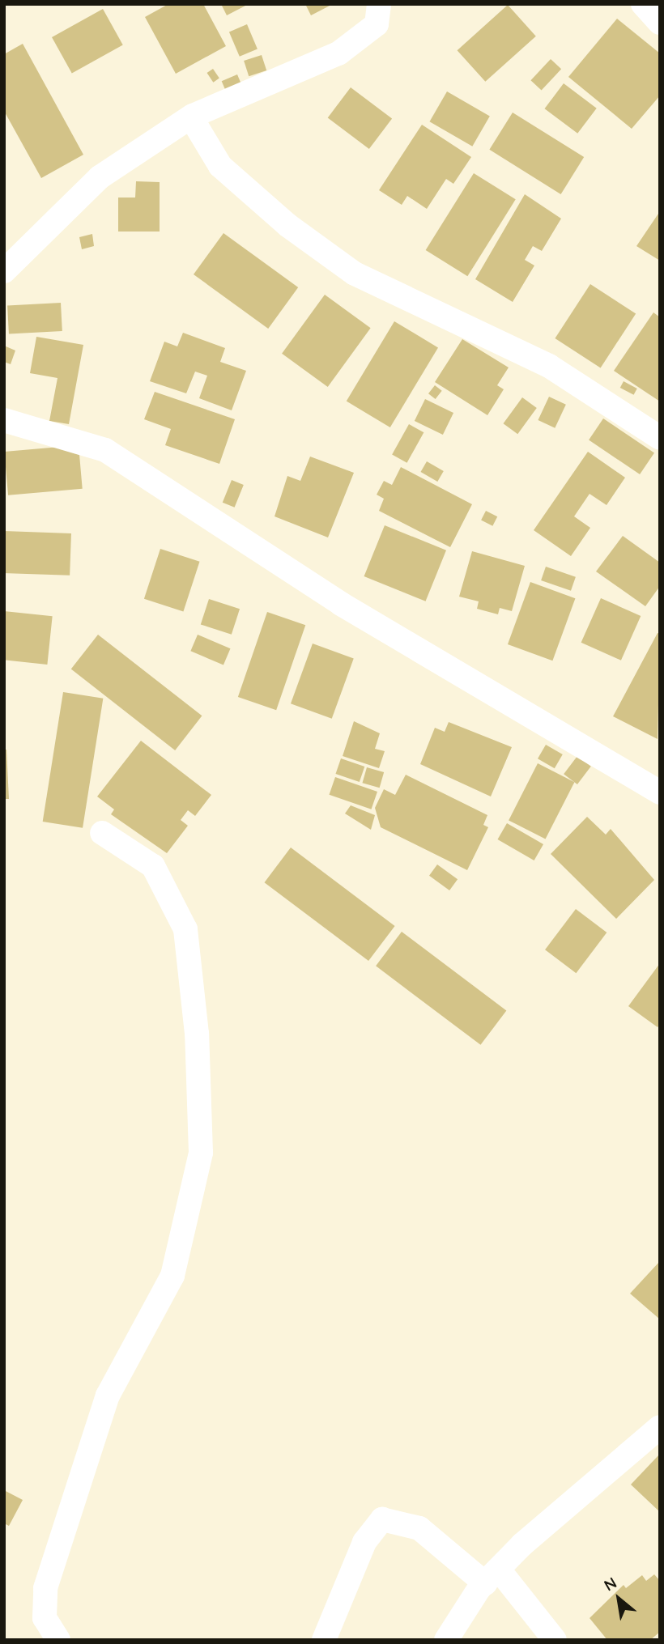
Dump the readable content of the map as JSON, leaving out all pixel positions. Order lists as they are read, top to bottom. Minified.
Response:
{"north":"top left"}
